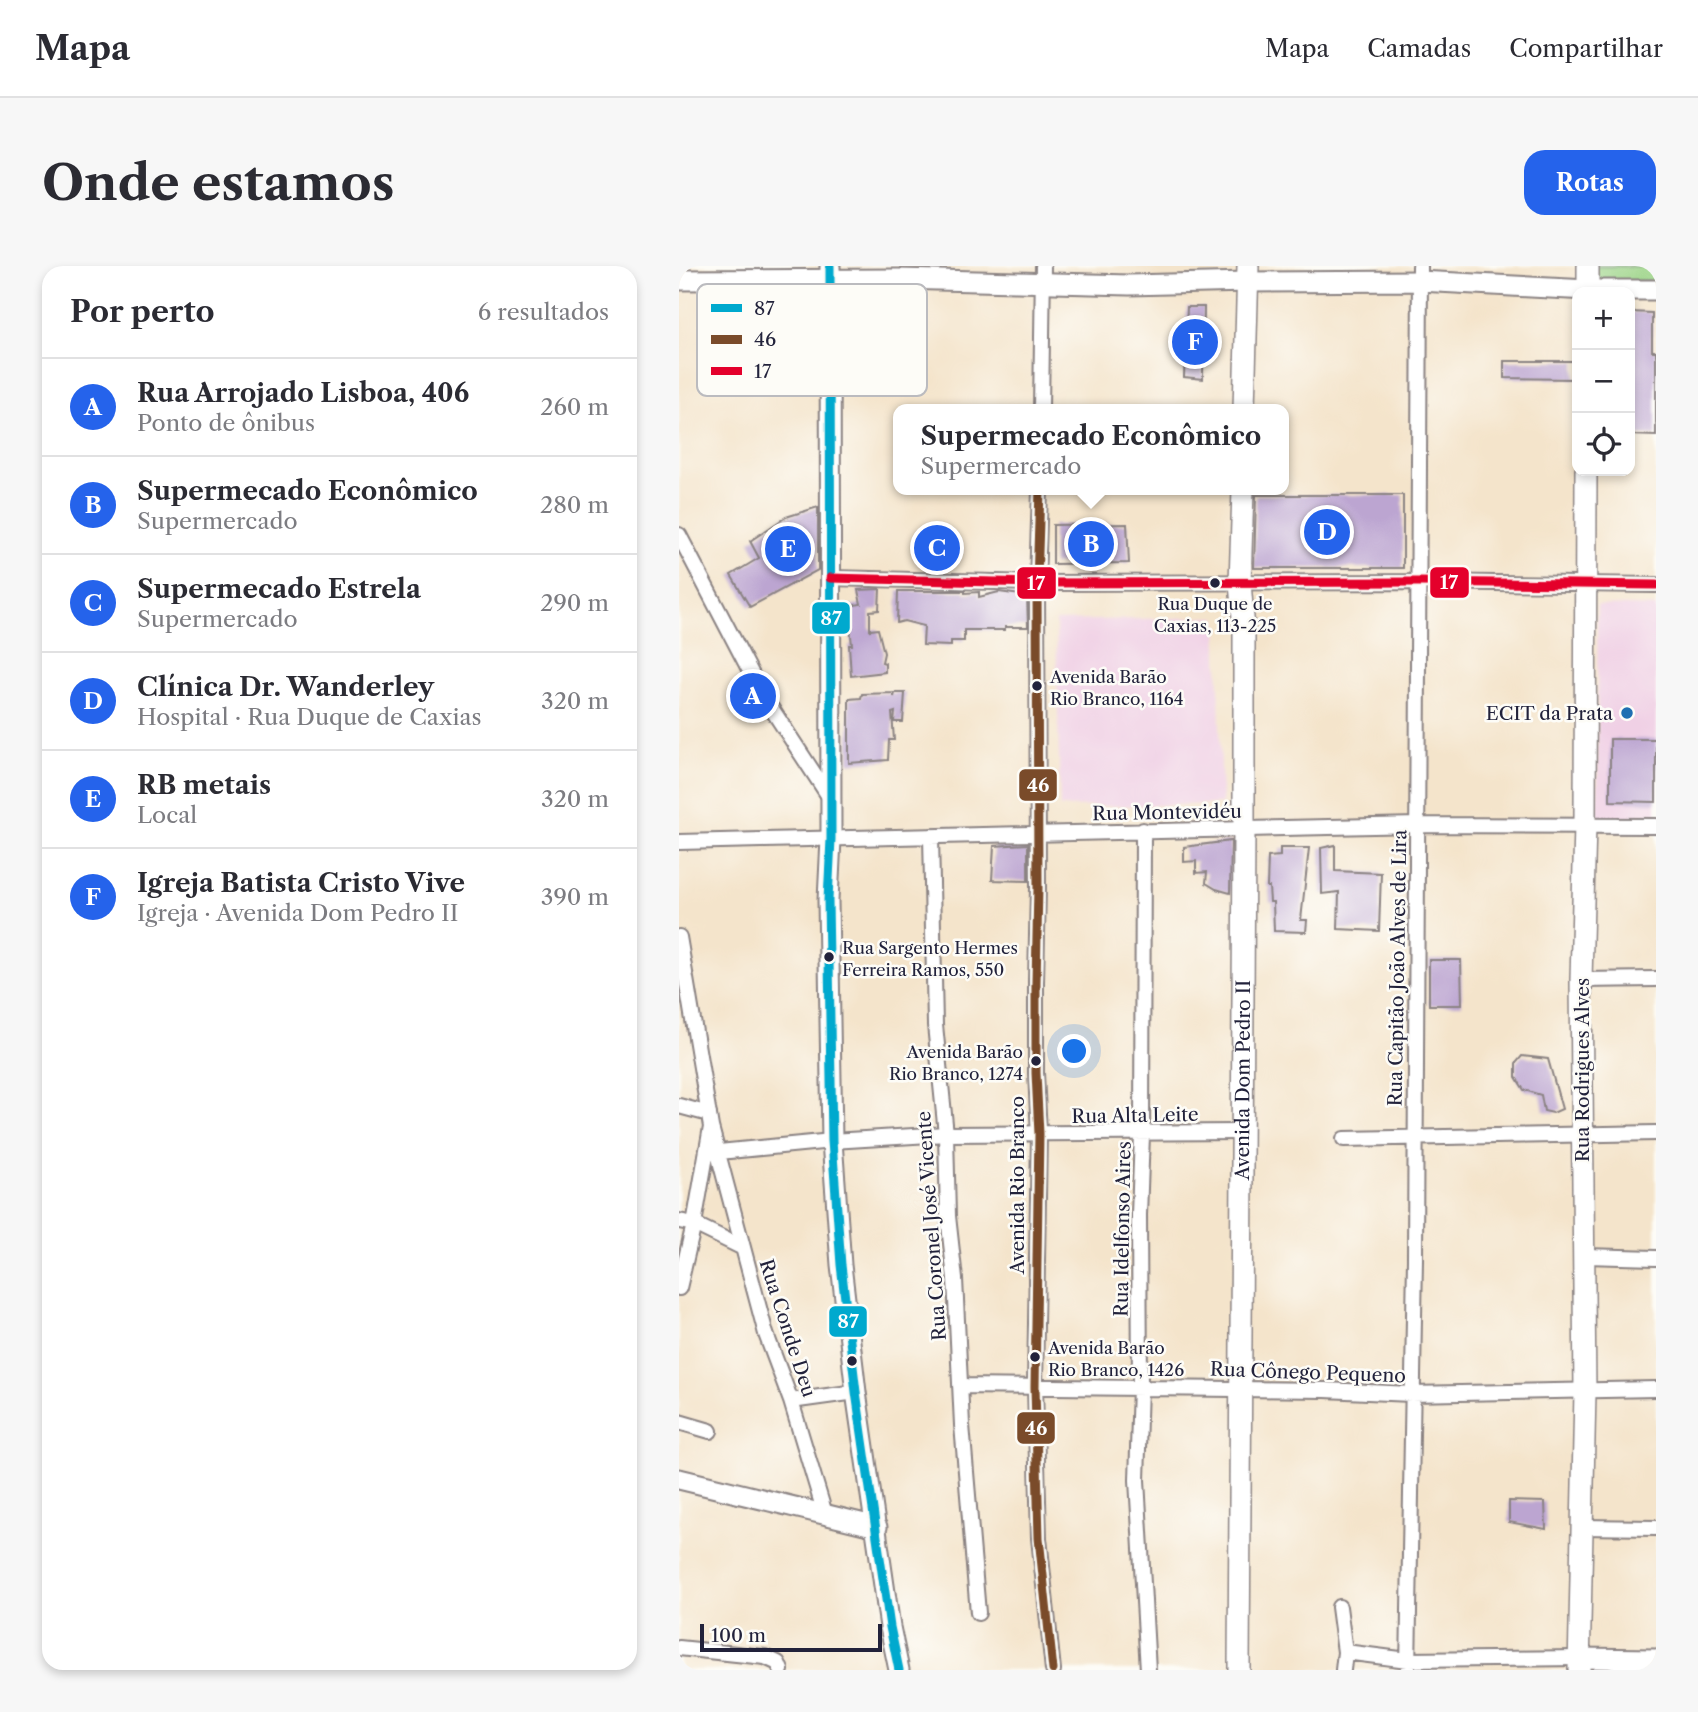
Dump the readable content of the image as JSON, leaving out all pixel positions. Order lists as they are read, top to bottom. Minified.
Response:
{"streets":{"main road":["Rua Rodrigues Alves","Avenida Dom Pedro II"],"street":["Rua Montevidéu","Rua Capitão João Alves de Lira","Rua Alta Leite","Avenida Rio Branco","Rua Coronel José Vicente","Rua Idelfonso Aires","Rua Conde Deu","Rua Cônego Pequeno"]},"crossings":[["Rua Montevidéu","Rua Capitão João Alves de Lira"],["Rua Montevidéu","Rua Rodrigues Alves"],["Rua Montevidéu","Avenida Dom Pedro II"],["Rua Montevidéu","Avenida Rio Branco"],["Rua Montevidéu","Rua Coronel José Vicente"],["Rua Montevidéu","Rua Idelfonso Aires"],["Rua Capitão João Alves de Lira","Rua Cônego Pequeno"],["Rua Rodrigues Alves","Rua Cônego Pequeno"],["Avenida Dom Pedro II","Rua Alta Leite"],["Avenida Dom Pedro II","Rua Cônego Pequeno"],["Rua Alta Leite","Avenida Rio Branco"],["Rua Alta Leite","Rua Coronel José Vicente"],["Rua Alta Leite","Rua Idelfonso Aires"],["Rua Alta Leite","Rua Conde Deu"],["Avenida Rio Branco","Rua Cônego Pequeno"],["Rua Coronel José Vicente","Rua Cônego Pequeno"],["Rua Idelfonso Aires","Rua Cônego Pequeno"]],"places":["Rua Duque de Caxias, 113-225","Avenida Barão Rio Branco, 1164","ECIT da Prata","Rua Sargento Hermes Ferreira Ramos, 550","Avenida Barão Rio Branco, 1274","Avenida Barão Rio Branco, 1426"],"lines":["transit line 87","transit line 46","transit line 17"],"legend":["87","46","17"],"scale_bar":"100 m","page":{"header":"Mapa","nav":["Mapa","Camadas","Compartilhar"],"buttons":"Rotas","title":"Onde estamos","heading":["Por perto","6 resultados"],"map_buttons":["+","−"],"pins":["F","D","B","C","E","A"],"list":[{"mark":"A","name":"Rua Arrojado Lisboa, 406","note":"Ponto de ônibus","value":"260 m"},{"mark":"B","name":"Supermecado Econômico","note":"Supermercado","value":"280 m"},{"mark":"C","name":"Supermecado Estrela","note":"Supermercado","value":"290 m"},{"mark":"D","name":"Clínica Dr. Wanderley","note":"Hospital · Rua Duque de Caxias","value":"320 m"},{"mark":"E","name":"RB metais","note":"Local","value":"320 m"},{"mark":"F","name":"Igreja Batista Cristo Vive","note":"Igreja · Avenida Dom Pedro II","value":"390 m"}],"popup":["Supermecado Econômico","Supermercado"],"scale":"100 m"}}
